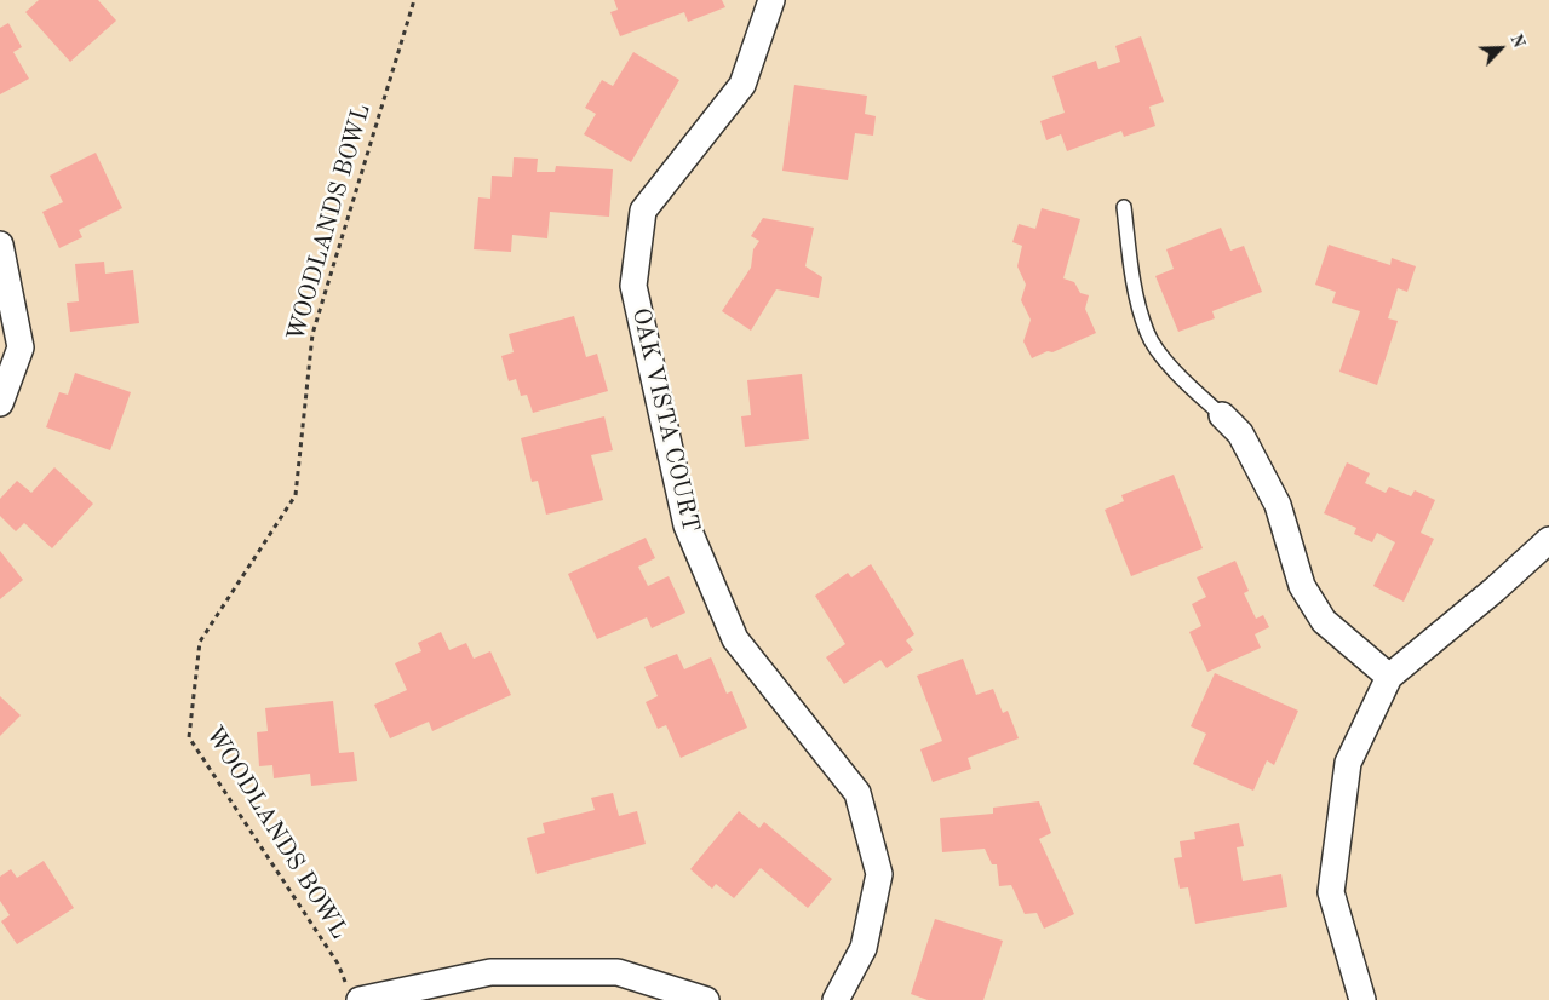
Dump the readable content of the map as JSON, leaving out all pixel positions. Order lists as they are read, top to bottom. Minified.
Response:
{"streets":{"street":["OAK VISTA COURT"],"path":["WOODLANDS BOWL"]},"north":"top right"}
